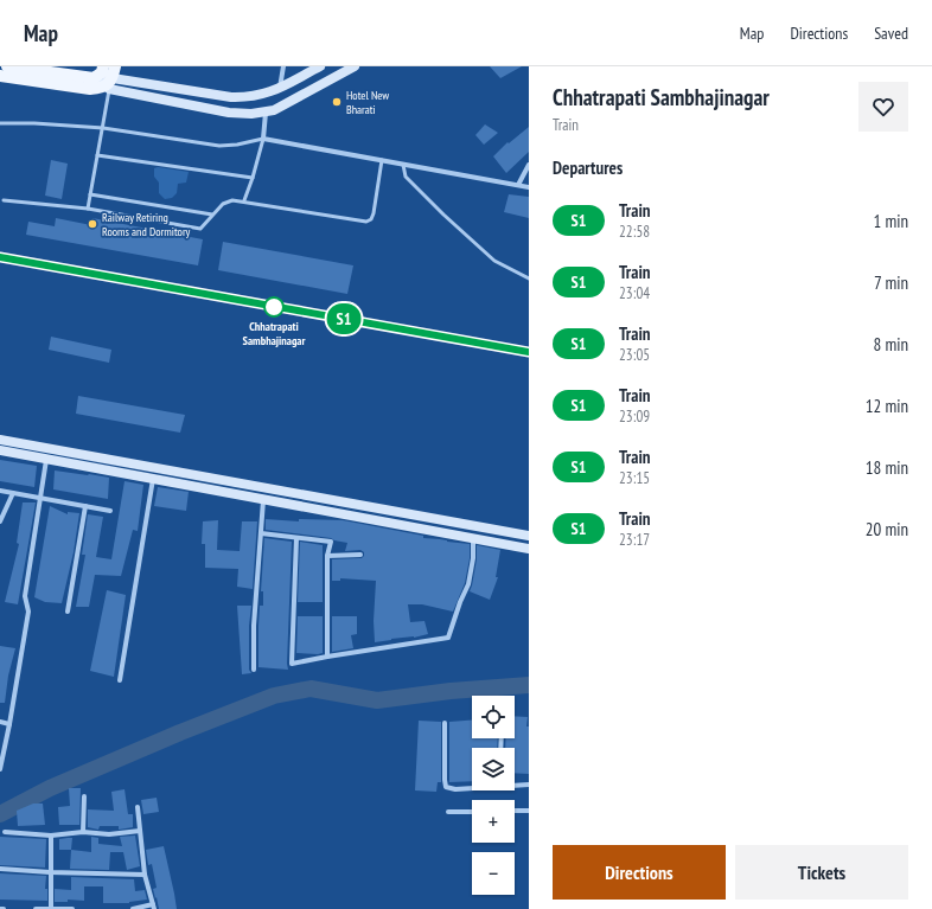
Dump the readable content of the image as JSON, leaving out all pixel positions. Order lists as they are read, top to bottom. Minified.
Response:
{"places":["Hotel New Bharati","Railway Retiring Rooms and Dormitory","Chhatrapati Sambhajinagar"],"page":{"header":"Map","nav":["Map","Directions","Saved"],"on_map":"S1","heading":[["Chhatrapati Sambhajinagar","Train"],"Departures"],"list":[{"mark":"S1","name":"Train","note":"22:58","value":"1 min"},{"mark":"S1","name":"Train","note":"23:04","value":"7 min"},{"mark":"S1","name":"Train","note":"23:05","value":"8 min"},{"mark":"S1","name":"Train","note":"23:09","value":"12 min"},{"mark":"S1","name":"Train","note":"23:15","value":"18 min"},{"mark":"S1","name":"Train","note":"23:17","value":"20 min"}],"map_buttons":["+","−"],"buttons":["Directions","Tickets"]}}
